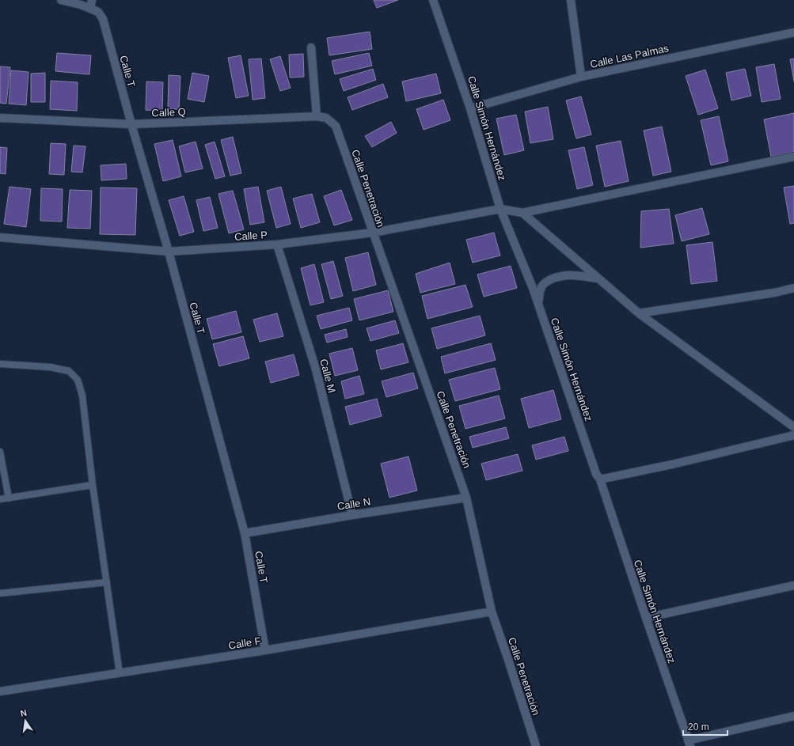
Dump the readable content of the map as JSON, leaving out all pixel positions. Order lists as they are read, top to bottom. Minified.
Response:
{"streets":{"street":["Calle Las Palmas","Calle T","Calle Q","Calle Simón Hernández","Calle Penetración","Calle P","Calle M","Calle N","Calle F"]},"crossings":[["Calle Las Palmas","Calle Simón Hernández"],["Calle T","Calle Q"],["Calle T","Calle P"],["Calle T","Calle N"],["Calle T","Calle F"],["Calle Q","Calle Penetración"],["Calle Simón Hernández","Calle P"],["Calle Penetración","Calle P"],["Calle Penetración","Calle N"],["Calle Penetración","Calle F"],["Calle P","Calle M"],["Calle M","Calle N"]],"scale_bar":"20 m","north":"top"}
